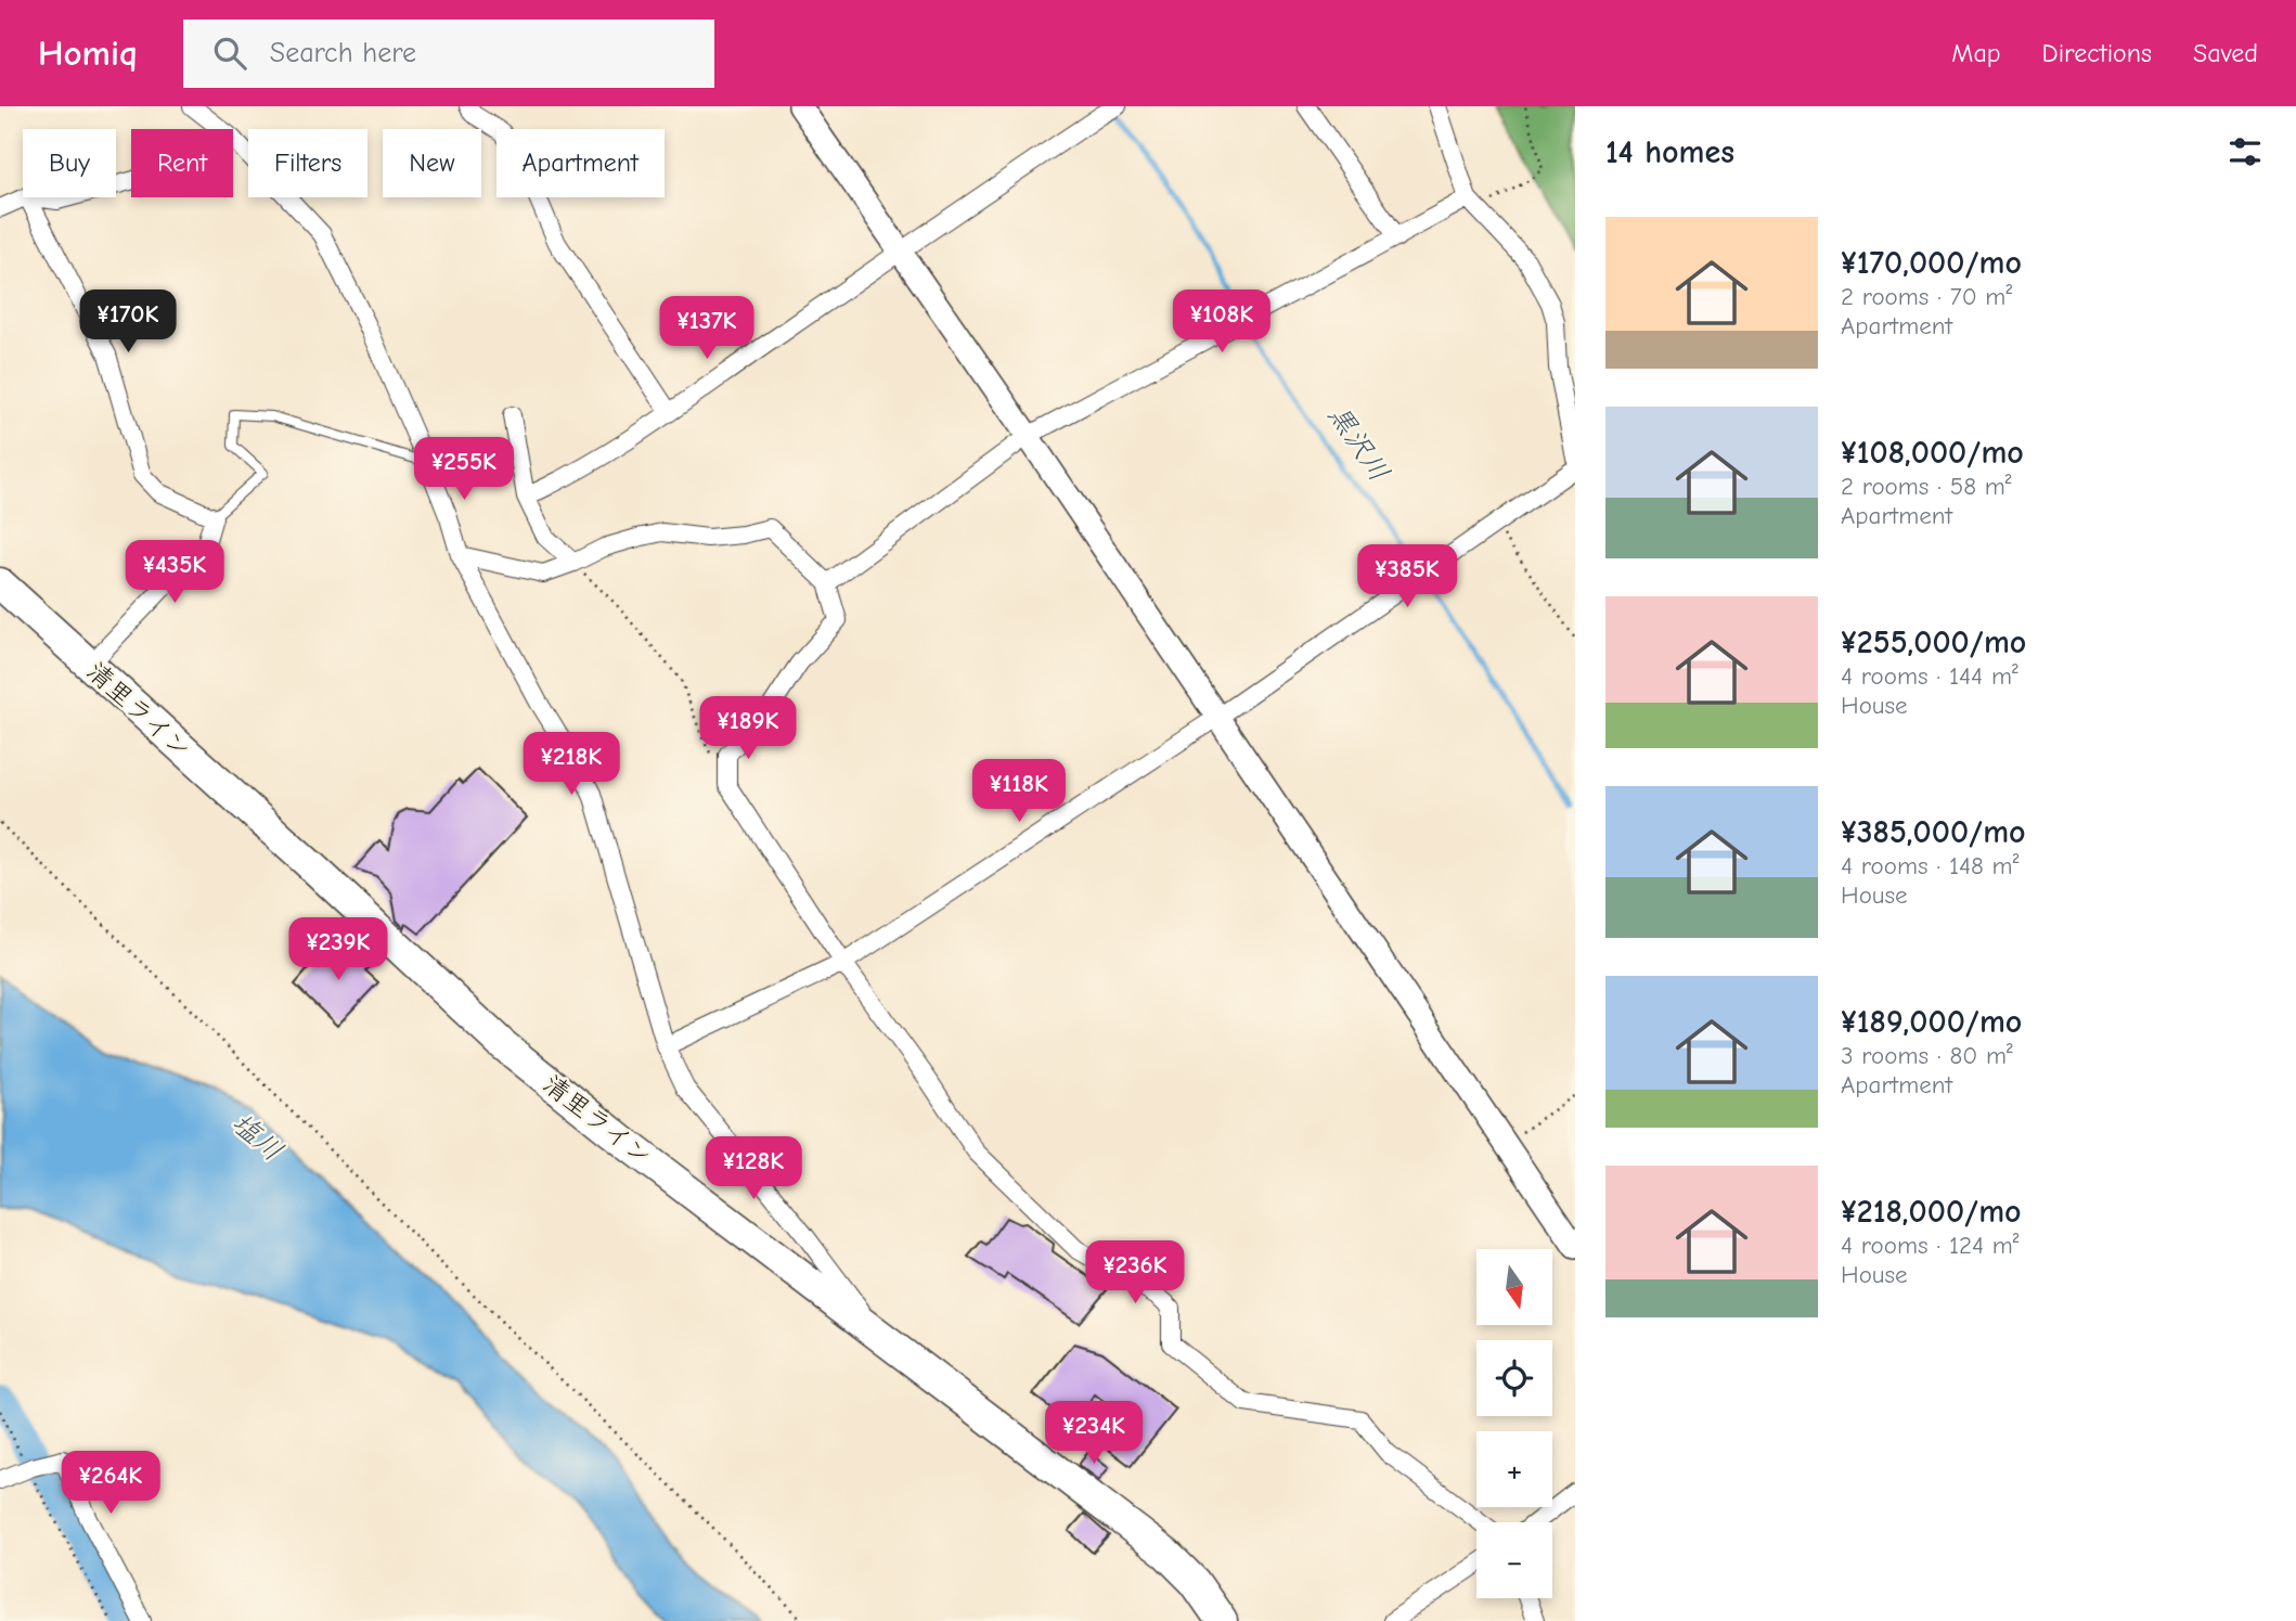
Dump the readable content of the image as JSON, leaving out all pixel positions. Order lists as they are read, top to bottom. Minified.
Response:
{"streets":{"highway":["清里ライン"]},"water":["黒沢川","塩川"],"north":"bottom","page":{"header":"Homiq","search":"Search here","nav":["Map","Directions","Saved"],"heading":"14 homes","chip":["Buy","Rent","Filters","New","Apartment"],"list":[{"name":"¥170,000/mo","note":"2 rooms · 70 m² · Apartment"},{"name":"¥108,000/mo","note":"2 rooms · 58 m² · Apartment"},{"name":"¥255,000/mo","note":"4 rooms · 144 m² · House"},{"name":"¥385,000/mo","note":"4 rooms · 148 m² · House"},{"name":"¥189,000/mo","note":"3 rooms · 80 m² · Apartment"},{"name":"¥218,000/mo","note":"4 rooms · 124 m² · House"}],"price":["¥170K","¥108K","¥137K","¥255K","¥435K","¥385K","¥189K","¥218K","¥118K","¥239K","¥128K","¥236K","¥234K","¥264K"],"map_buttons":["+","−"]}}
